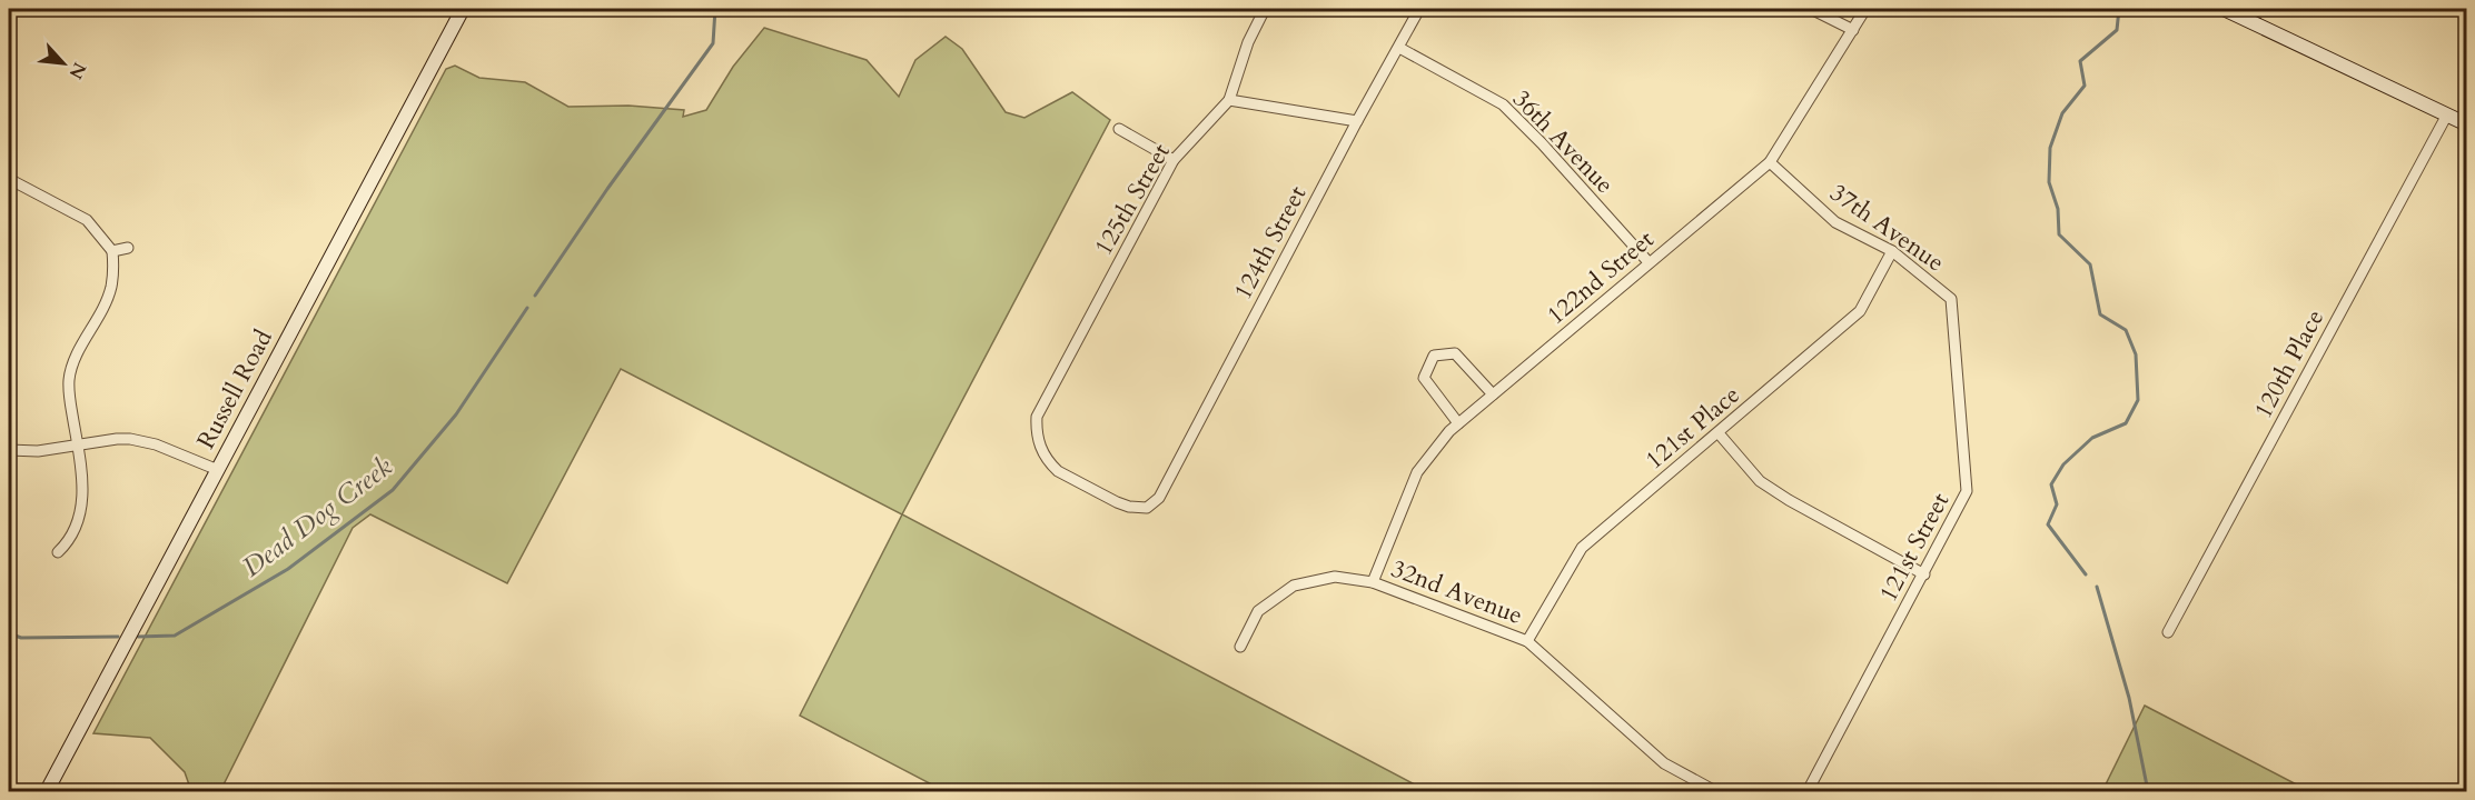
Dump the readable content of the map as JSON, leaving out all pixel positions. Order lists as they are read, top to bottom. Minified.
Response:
{"streets":{"street":["36th Avenue","125th Street","37th Avenue","124th Street","122nd Street","120th Place","Russell Road","121st Place","121st Street","32nd Avenue"]},"crossings":[["36th Avenue","124th Street"],["36th Avenue","122nd Street"],["125th Street","124th Street"],["37th Avenue","122nd Street"],["37th Avenue","121st Place"],["37th Avenue","121st Street"],["122nd Street","32nd Avenue"],["121st Place","32nd Avenue"]],"water":["Dead Dog Creek"],"north":"bottom right"}
